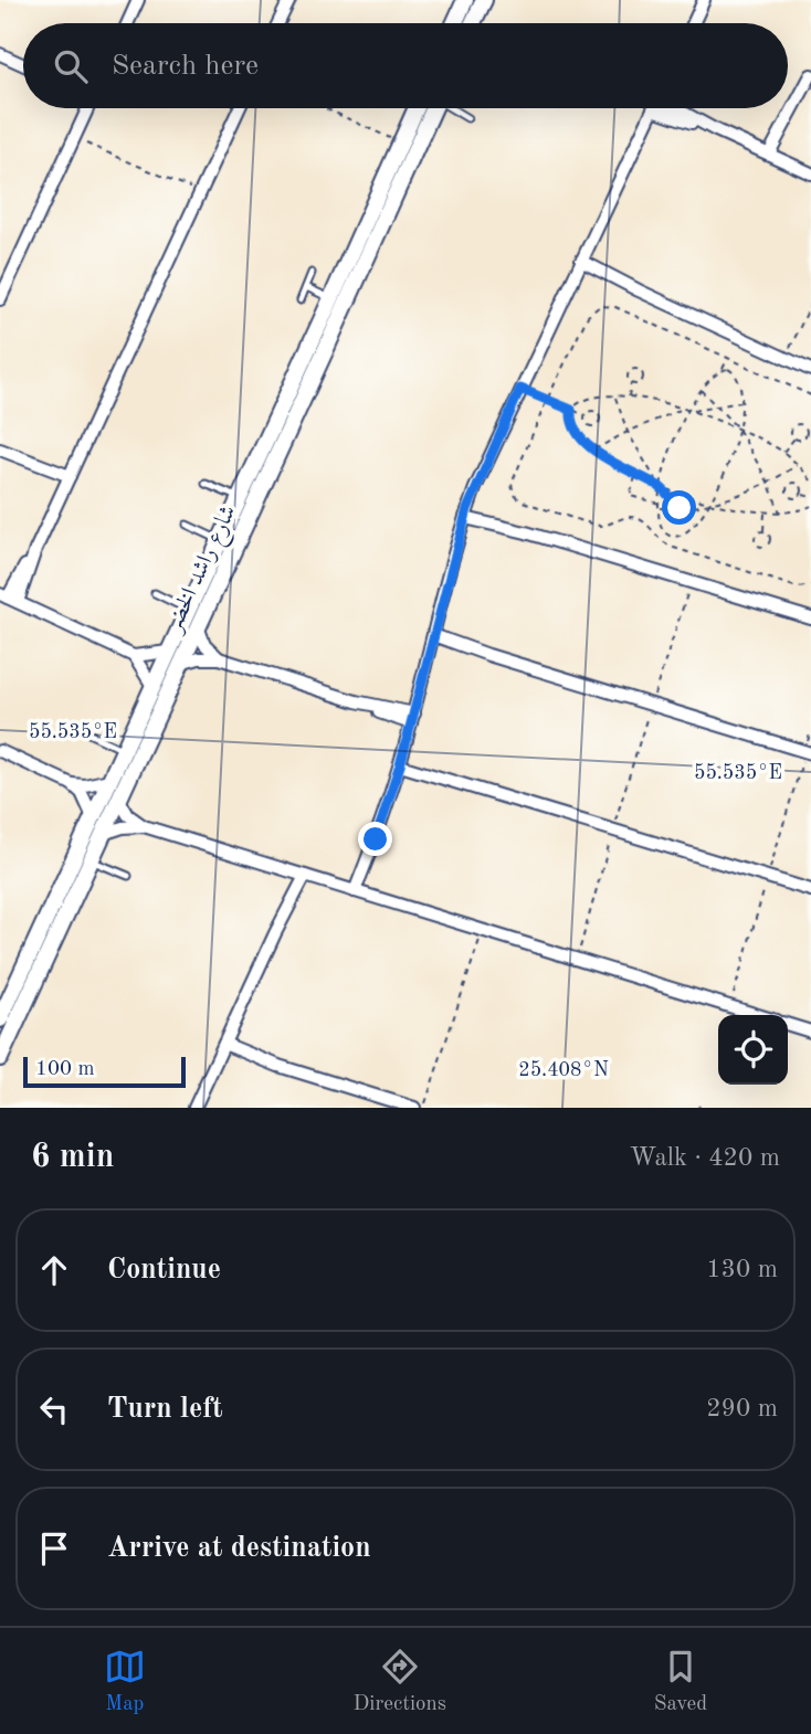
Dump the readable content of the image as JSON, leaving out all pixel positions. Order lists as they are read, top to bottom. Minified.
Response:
{"streets":{"street":["شارع راشد الخضر"]},"scale_bar":"100 m","page":{"search":"Search here","scale":"100 m","heading":["6 min","Walk · 420 m"],"list":[["Continue","130 m"],["Turn left","290 m"],"Arrive at destination"],"nav":["Map","Directions","Saved"]},"coordinates":["55.535°E","25.408°N"]}
